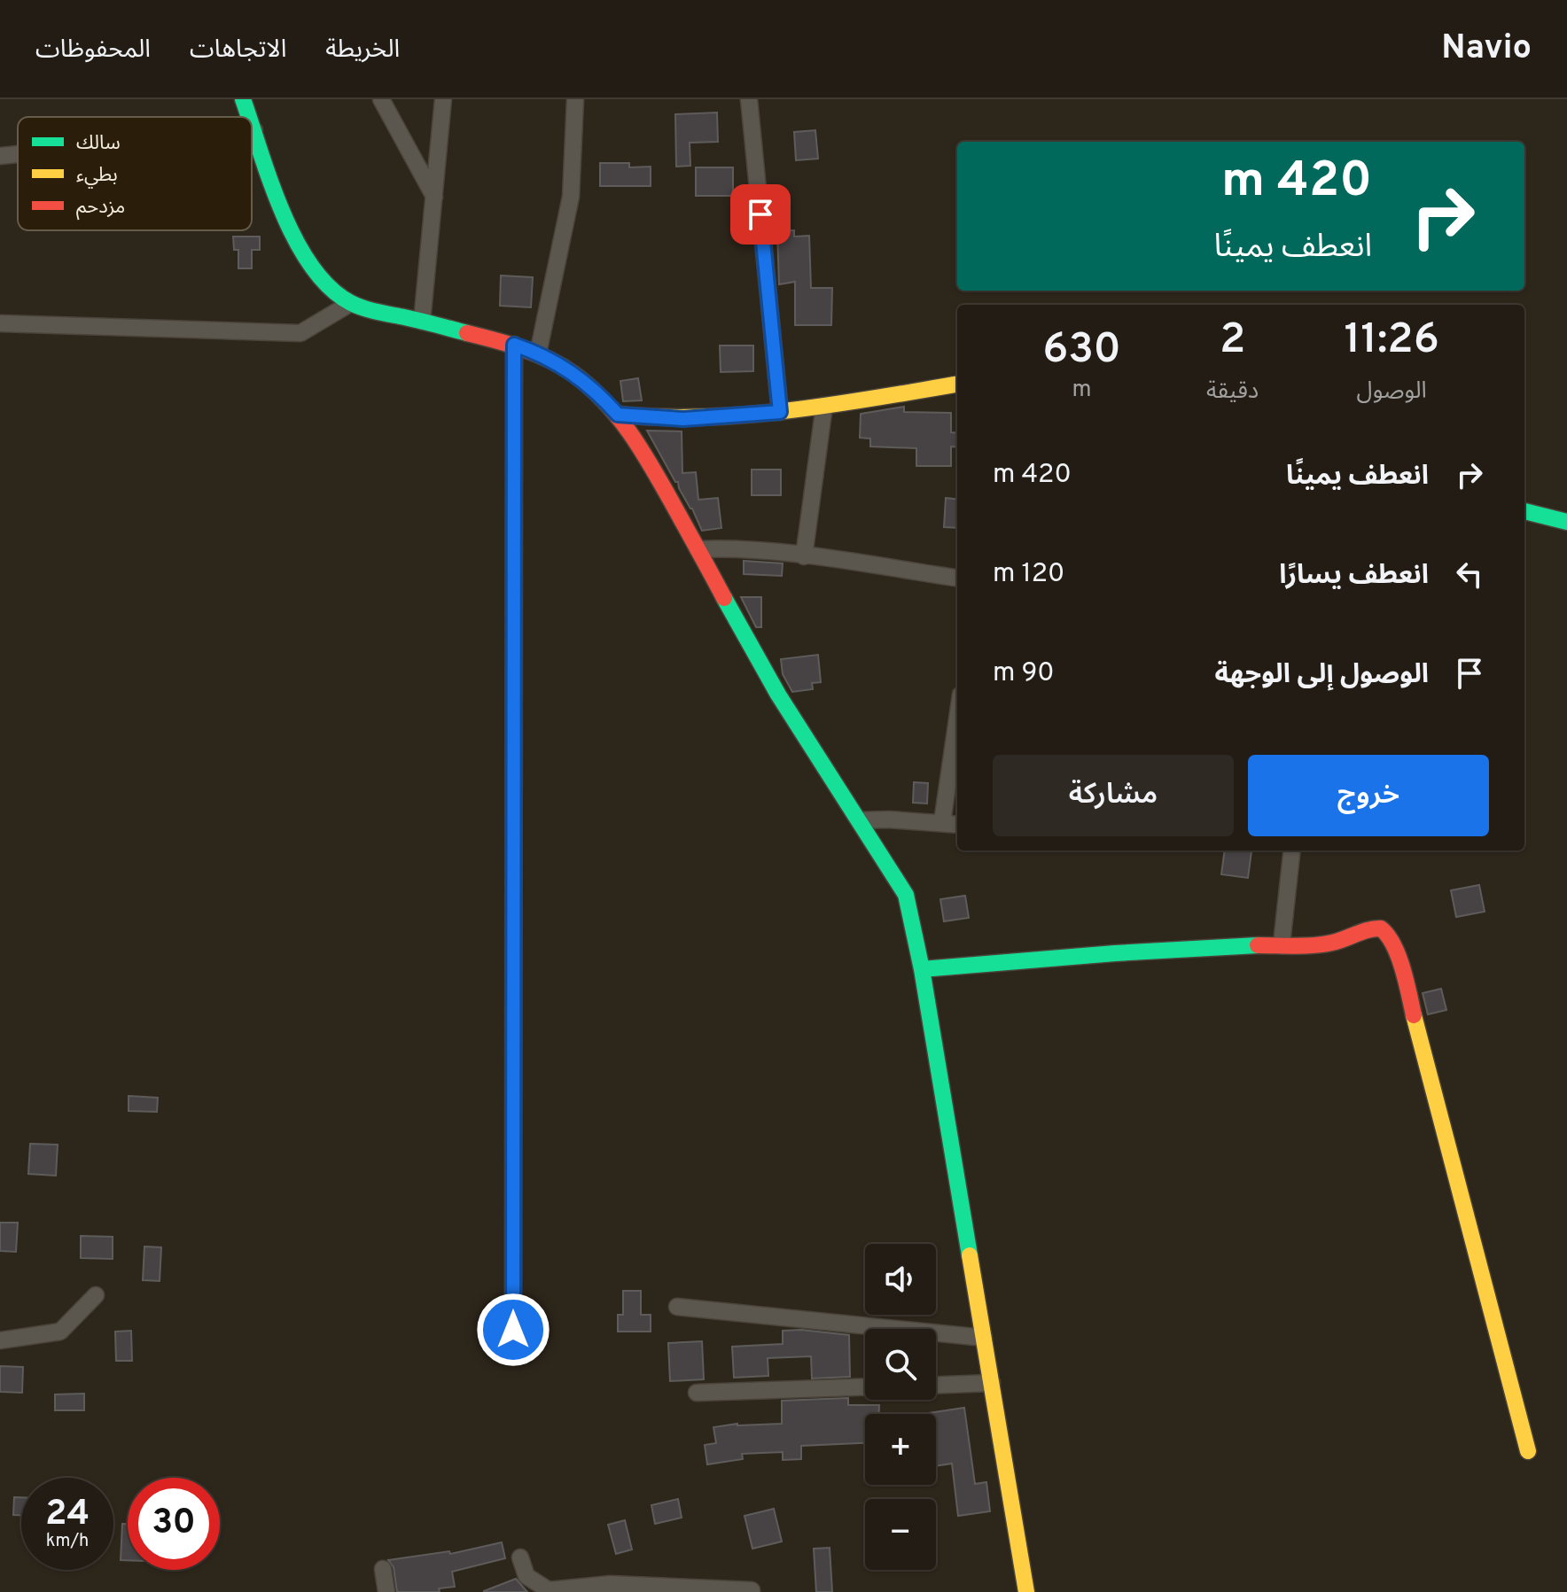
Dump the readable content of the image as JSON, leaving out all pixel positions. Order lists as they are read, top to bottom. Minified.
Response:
{"legend":["سالك","بطيء","مزدحم"],"page":{"header":"Navio","nav":["الخريطة","الاتجاهات","المحفوظات"],"turn":["420 m","انعطف يمينًا"],"eta":["11:26","الوصول","2","دقيقة","630","m"],"list":[{"name":"انعطف يمينًا","value":"420 m"},{"name":"انعطف يسارًا","value":"120 m"},{"name":"الوصول إلى الوجهة","value":"90 m"}],"buttons":["خروج","مشاركة"],"map_buttons":["+","−"],"speed":"24 km/h","limit":"30"}}
